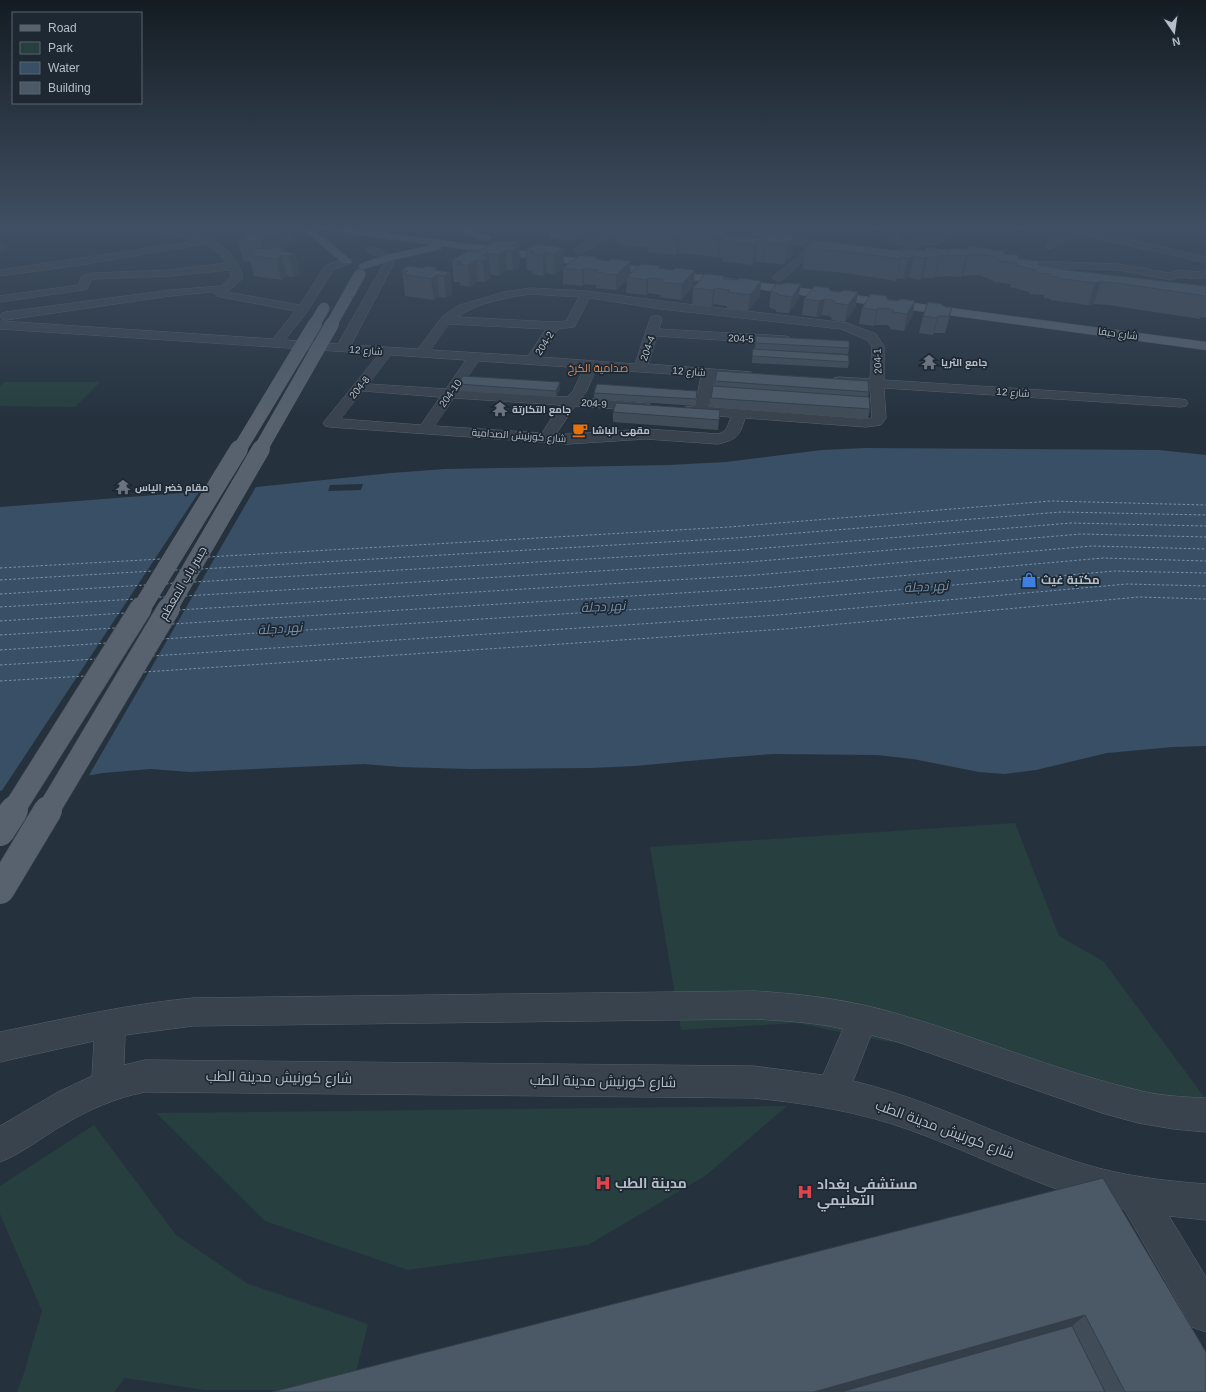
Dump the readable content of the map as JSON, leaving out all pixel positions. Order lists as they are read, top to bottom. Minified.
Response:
{"streets":{"main road":["شارع حيفا","جسر باب المعظم"],"street":["204-5","204-2","204-4","شارع 12","204-1","204-8","204-10","204-9","شارع كورنيش الصدامية","شارع كورنيش مدينة الطب"]},"crossings":[["204-5","204-4"],["204-2","شارع 12"],["204-2","204-1"],["204-4","شارع 12"],["204-4","204-1"],["شارع 12","204-1"],["شارع 12","204-8"],["شارع 12","204-10"],["204-1","شارع كورنيش الصدامية"],["204-8","204-9"],["204-8","شارع كورنيش الصدامية"],["204-10","204-9"],["204-10","شارع كورنيش الصدامية"]],"districts":["صدامية الكرخ"],"water":["نهر دجلة"],"places":{"temple":["جامع الثريا","جامع التكارتة","مقام خضر الياس"],"cafe":["مقهى الباشا"],"shop":["مكتبة غيث"],"hospital":["مدينة الطب","مستشفى بغداد التعليمي"]},"legend":["Road","Park","Water","Building"],"north":"bottom"}
